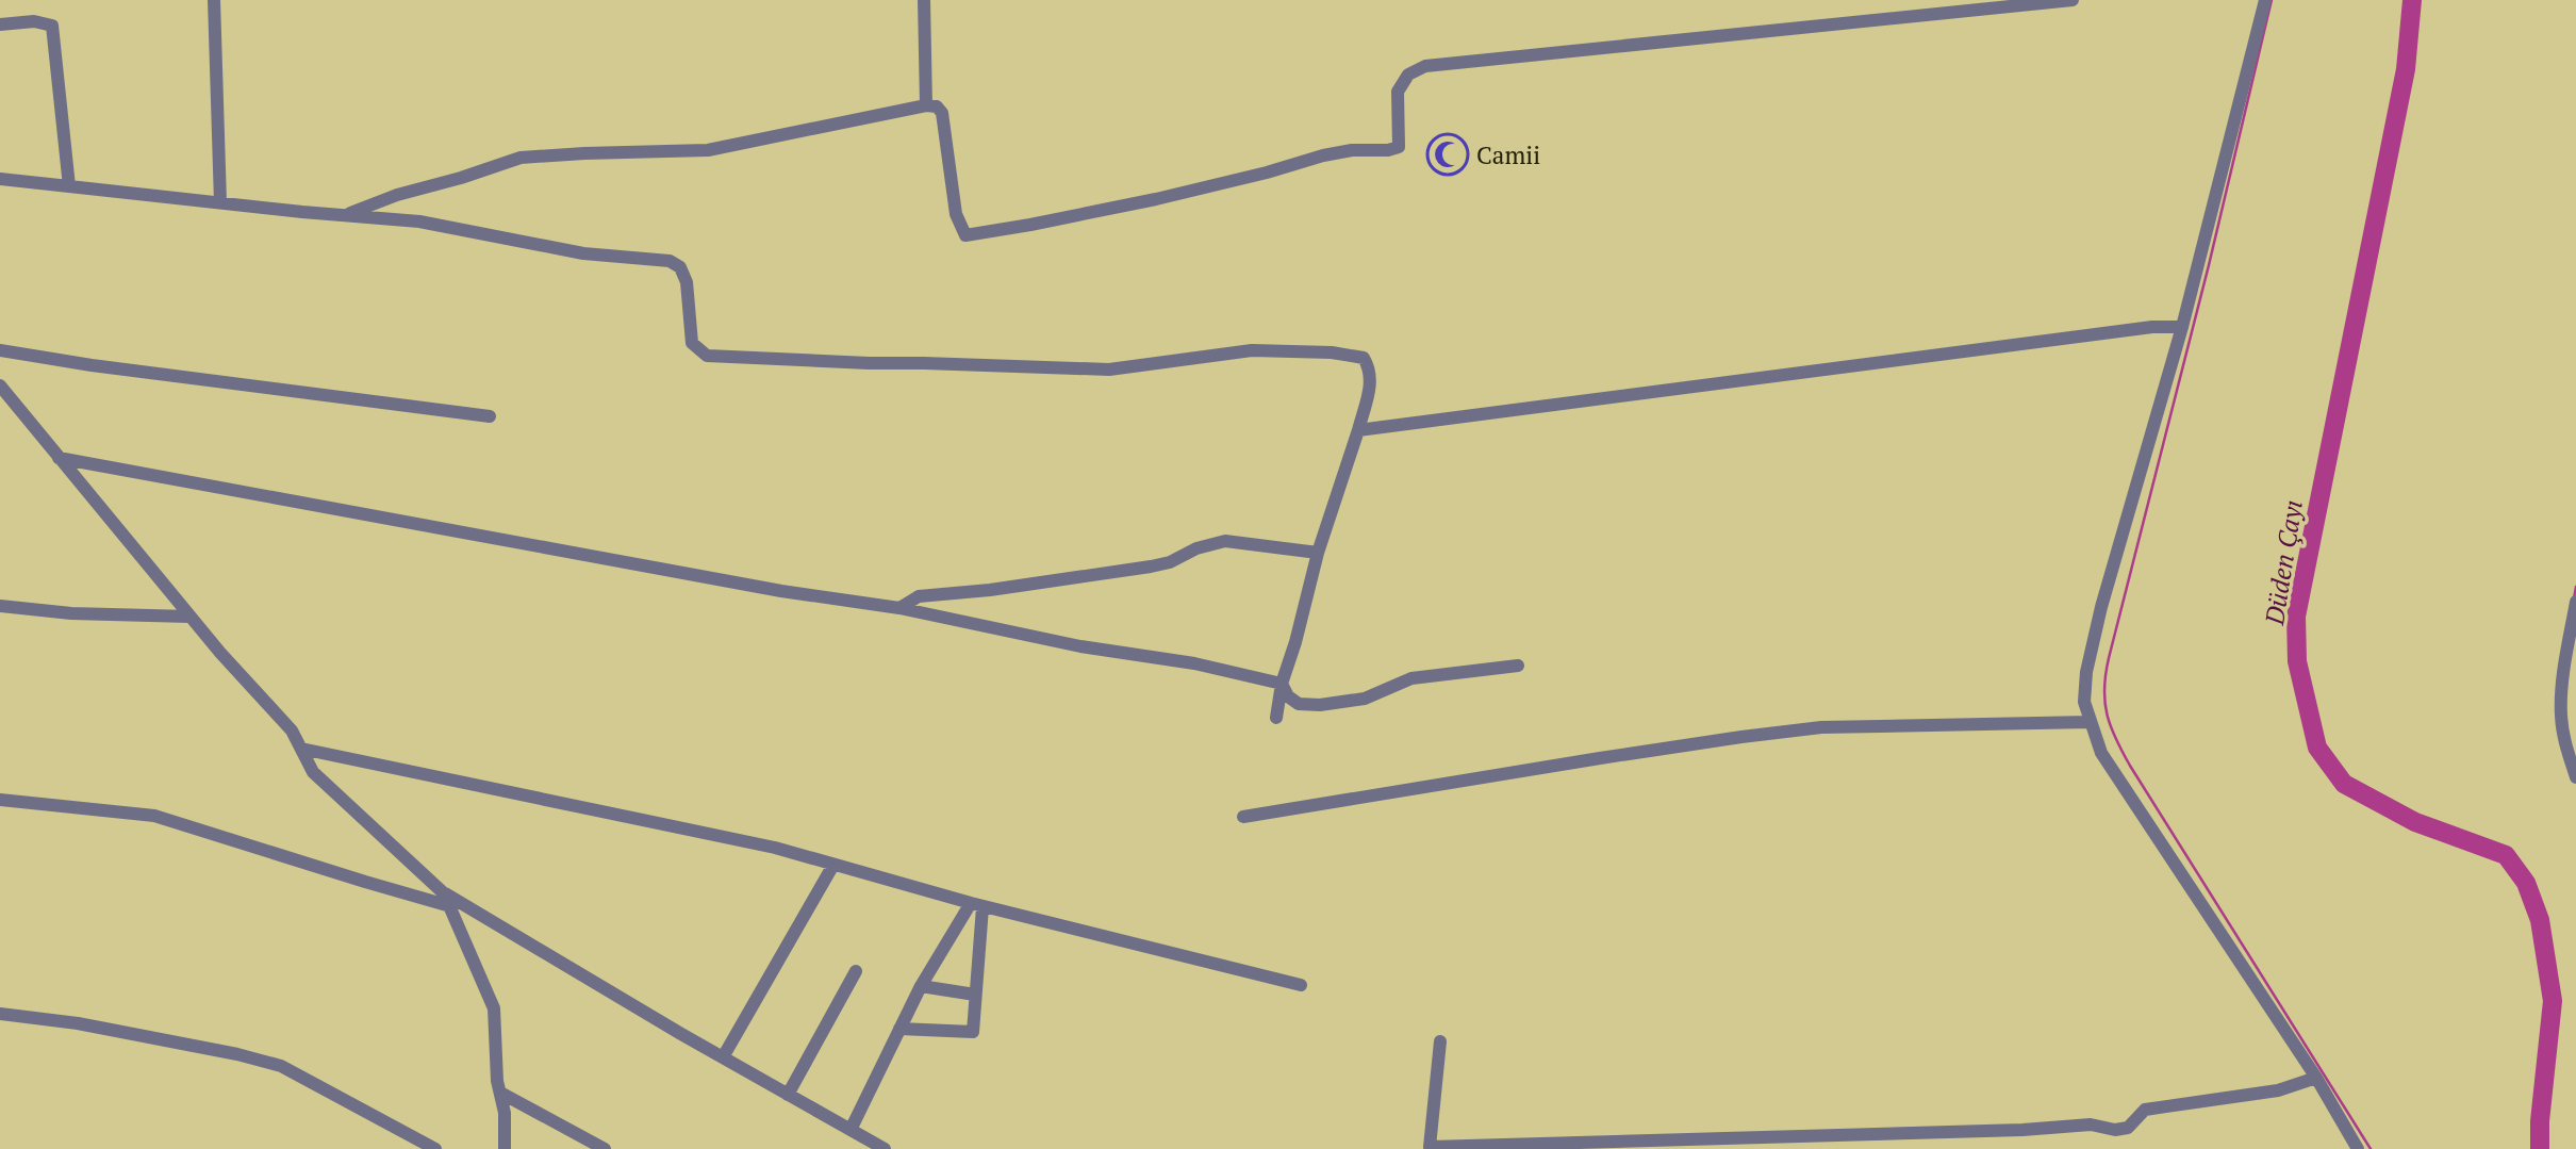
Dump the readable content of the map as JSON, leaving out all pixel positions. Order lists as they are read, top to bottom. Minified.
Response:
{"water":["Düden Çayı"],"places":{"mosque":["Camii"]}}
